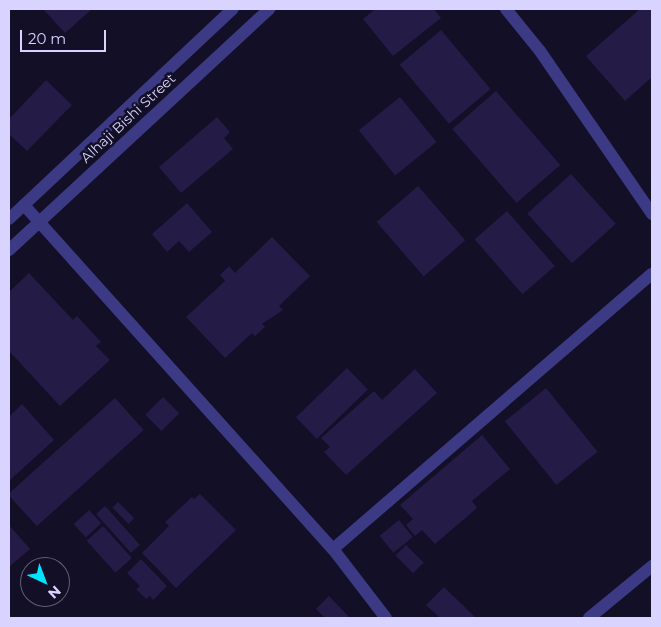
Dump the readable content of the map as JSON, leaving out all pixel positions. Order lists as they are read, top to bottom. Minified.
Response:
{"streets":{"street":["Alhaji Bishi Street"]},"scale_bar":"20 m","north":"bottom right"}
